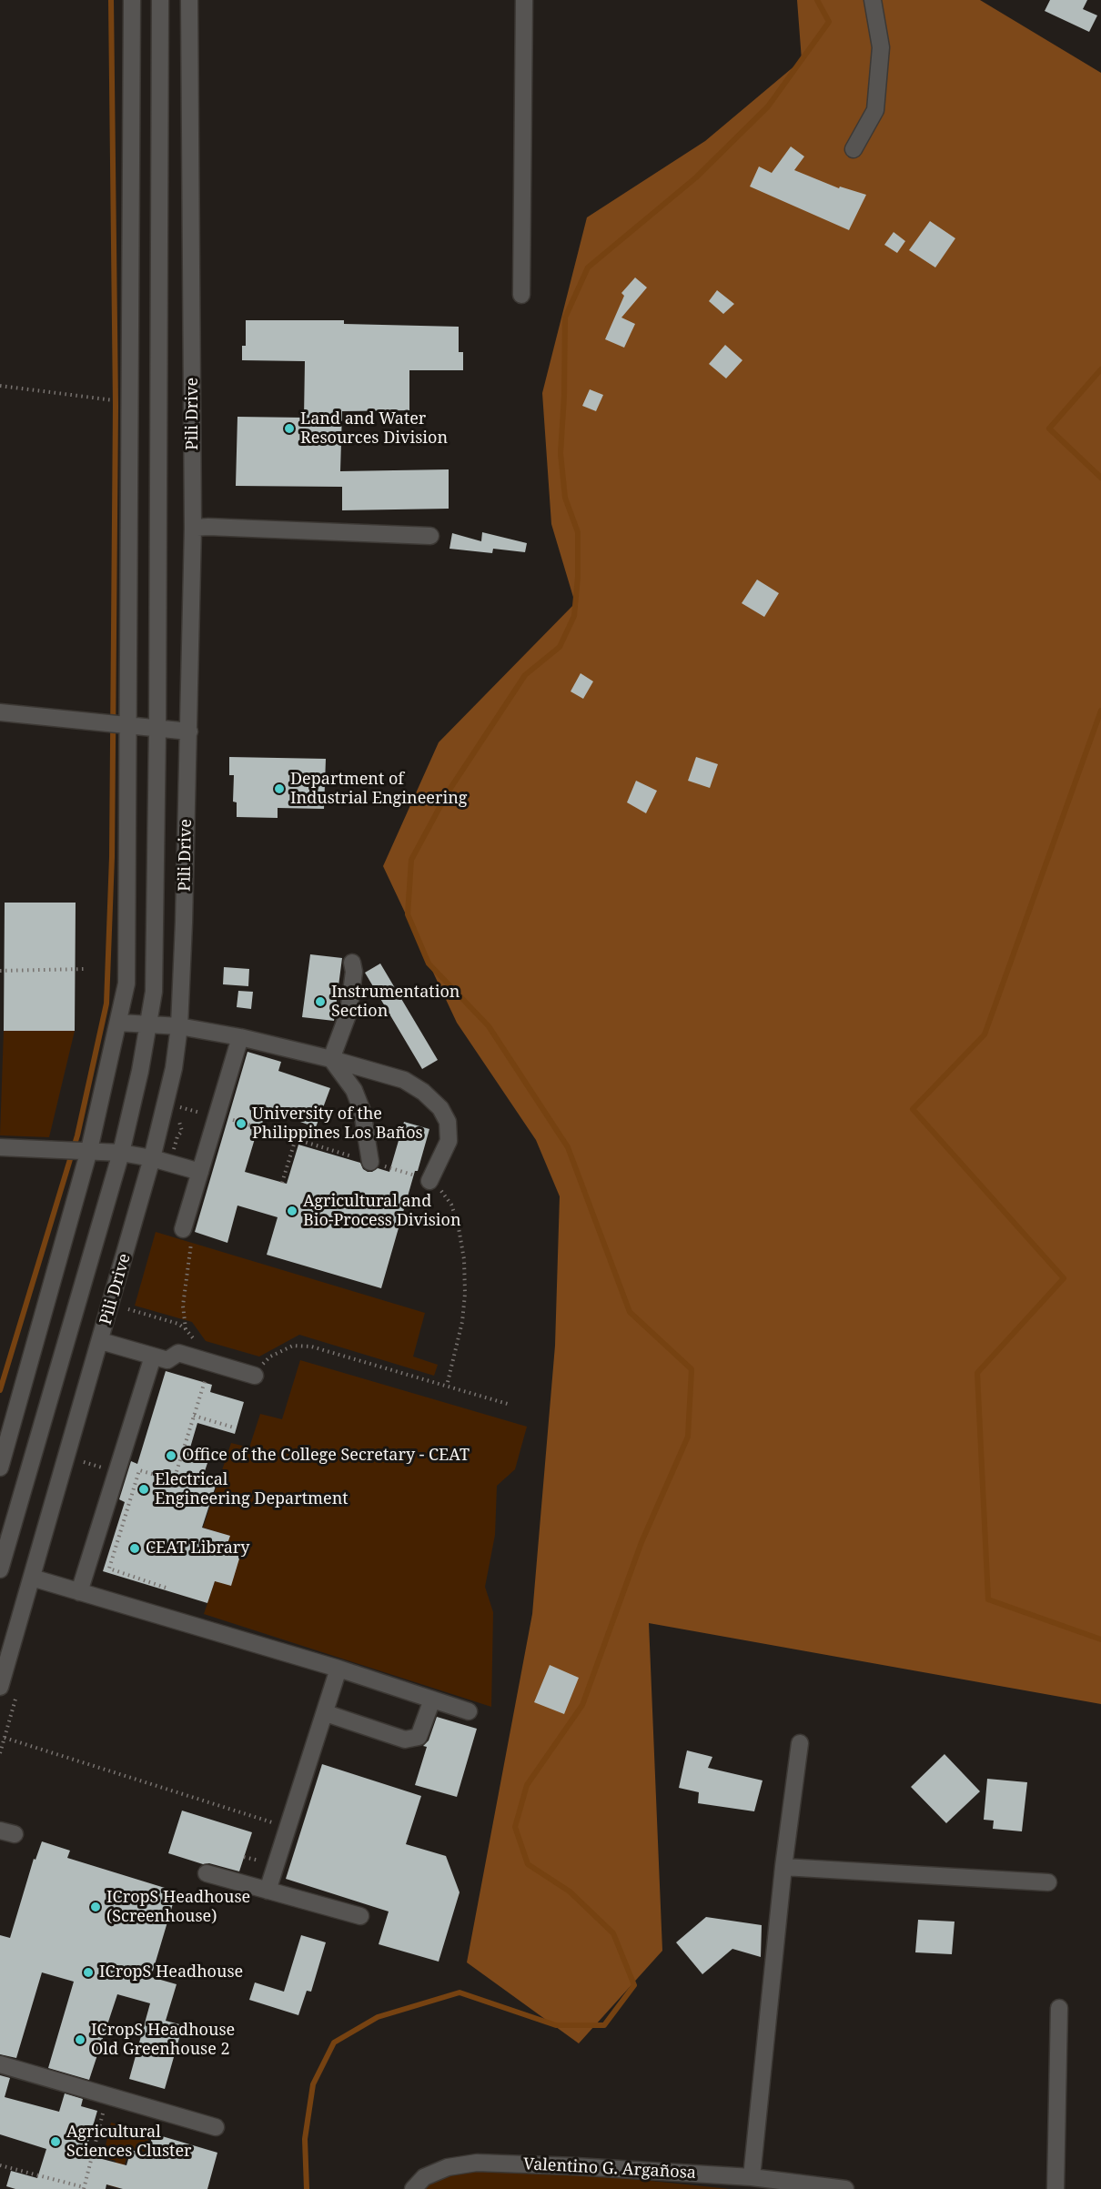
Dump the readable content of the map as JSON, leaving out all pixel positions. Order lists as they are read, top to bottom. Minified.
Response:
{"streets":{"street":["Pili Drive","Valentino G. Argañosa"]},"places":["Land and Water Resources Division","Department of Industrial Engineering","Instrumentation Section","University of the Philippines Los Baños","Agricultural and Bio-Process Division","Office of the College Secretary - CEAT","Electrical Engineering Department","CEAT Library","ICropS Headhouse (Screenhouse)","ICropS Headhouse","ICropS Headhouse Old Greenhouse 2","Agricultural Sciences Cluster"]}
